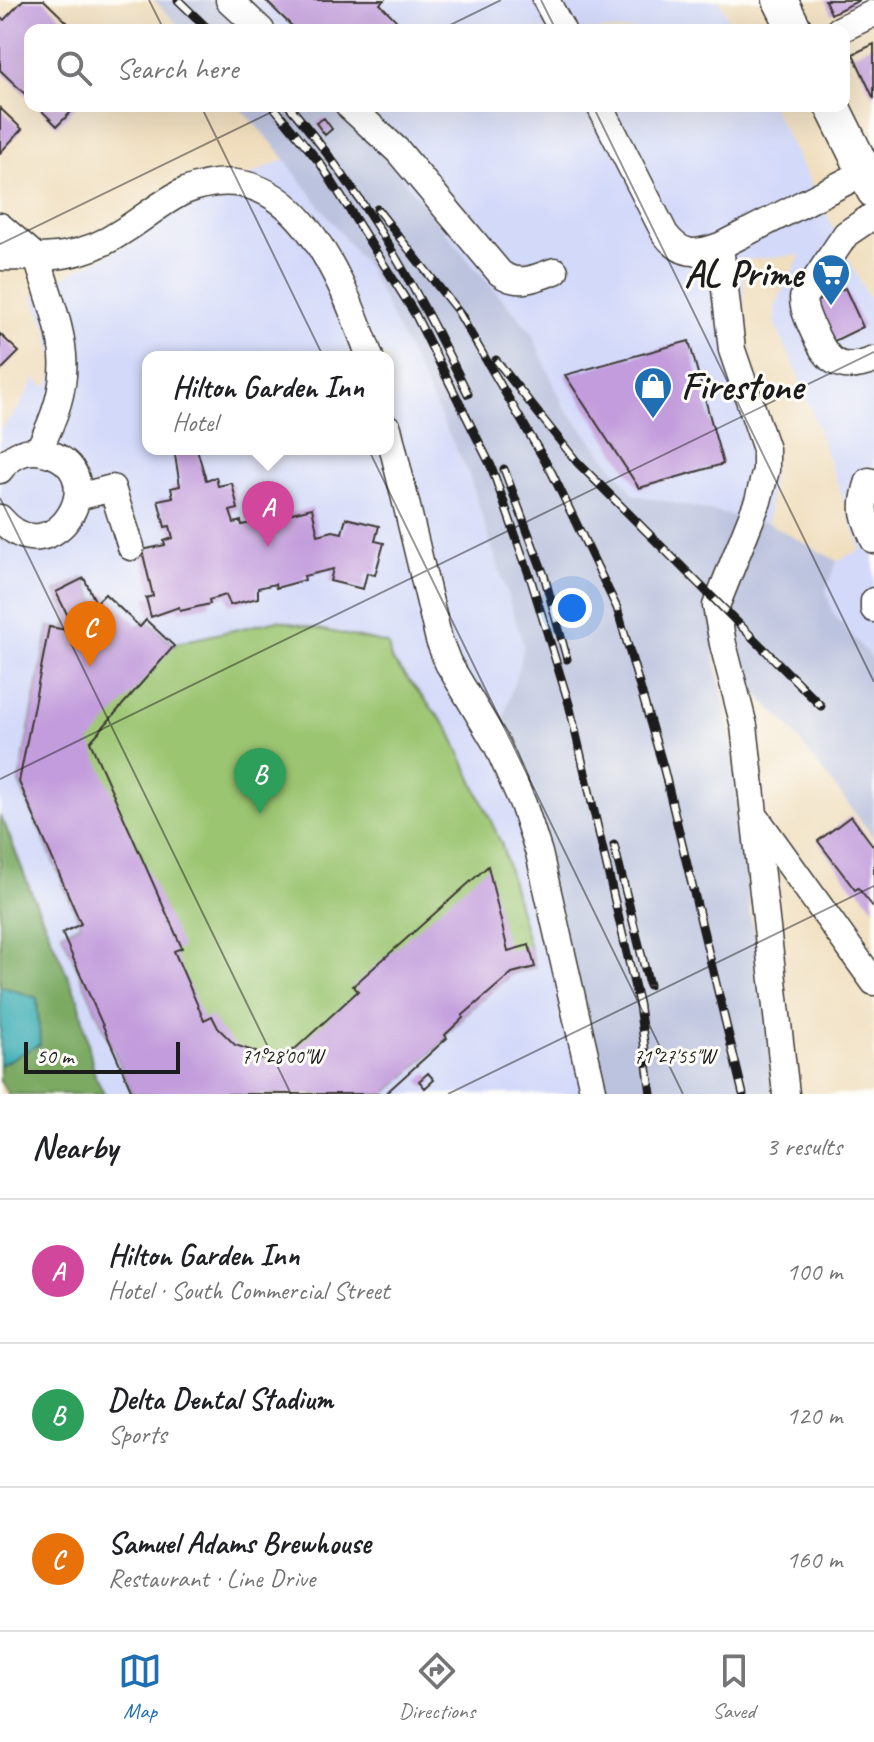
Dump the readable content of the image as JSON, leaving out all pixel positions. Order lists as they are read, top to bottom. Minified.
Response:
{"places":{"supermarket":["AL Prime"],"shop":["Firestone"]},"scale_bar":"50 m","page":{"search":"Search here","popup":["Hilton Garden Inn","Hotel"],"pins":["A","C","B"],"scale":"50 m","heading":["Nearby","3 results"],"list":[{"mark":"A","name":"Hilton Garden Inn","note":"Hotel · South Commercial Street","value":"100 m"},{"mark":"B","name":"Delta Dental Stadium","note":"Sports","value":"120 m"},{"mark":"C","name":"Samuel Adams Brewhouse","note":"Restaurant · Line Drive","value":"160 m"}],"nav":["Map","Directions","Saved"]},"coordinates":["71°28'00\"W","71°27'55\"W"]}
